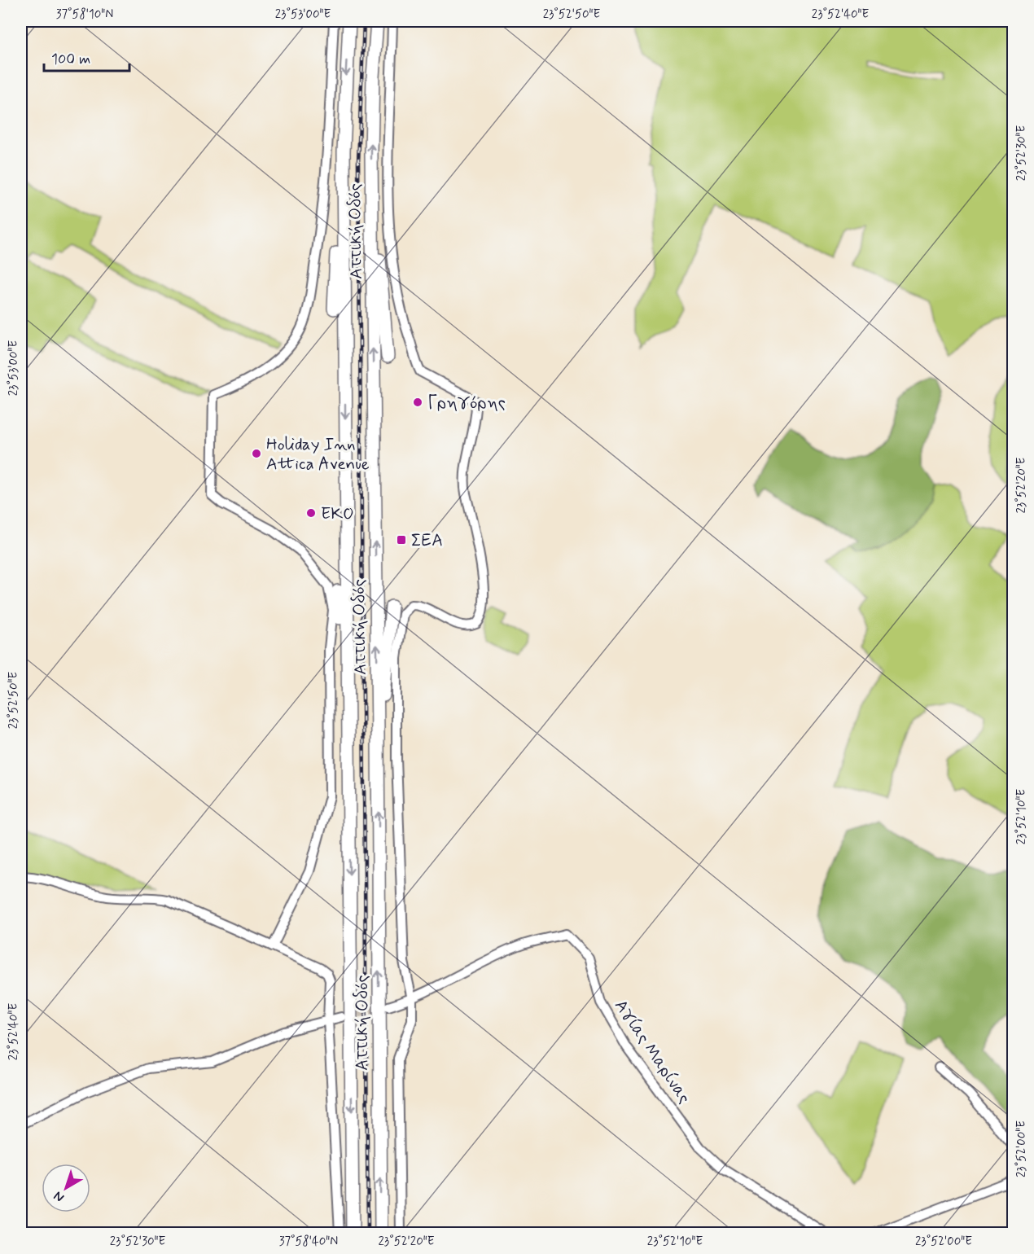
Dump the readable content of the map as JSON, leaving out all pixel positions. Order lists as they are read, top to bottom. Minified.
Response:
{"streets":{"highway":["Αττική Οδός"],"street":["Αγίας Μαρίνας"]},"places":{"other":["Γρηγόρης","Holiday Inn Attica Avenue","EKO"],"transit":["ΣΕΑ"]},"scale_bar":"100 m","north":"bottom left","coordinates":["37°58'10\"N","23°53'00\"E","23°52'50\"E","23°52'40\"E","23°52'30\"E","23°52'20\"E","23°52'10\"E","23°52'00\"E","37°58'40\"N"]}
